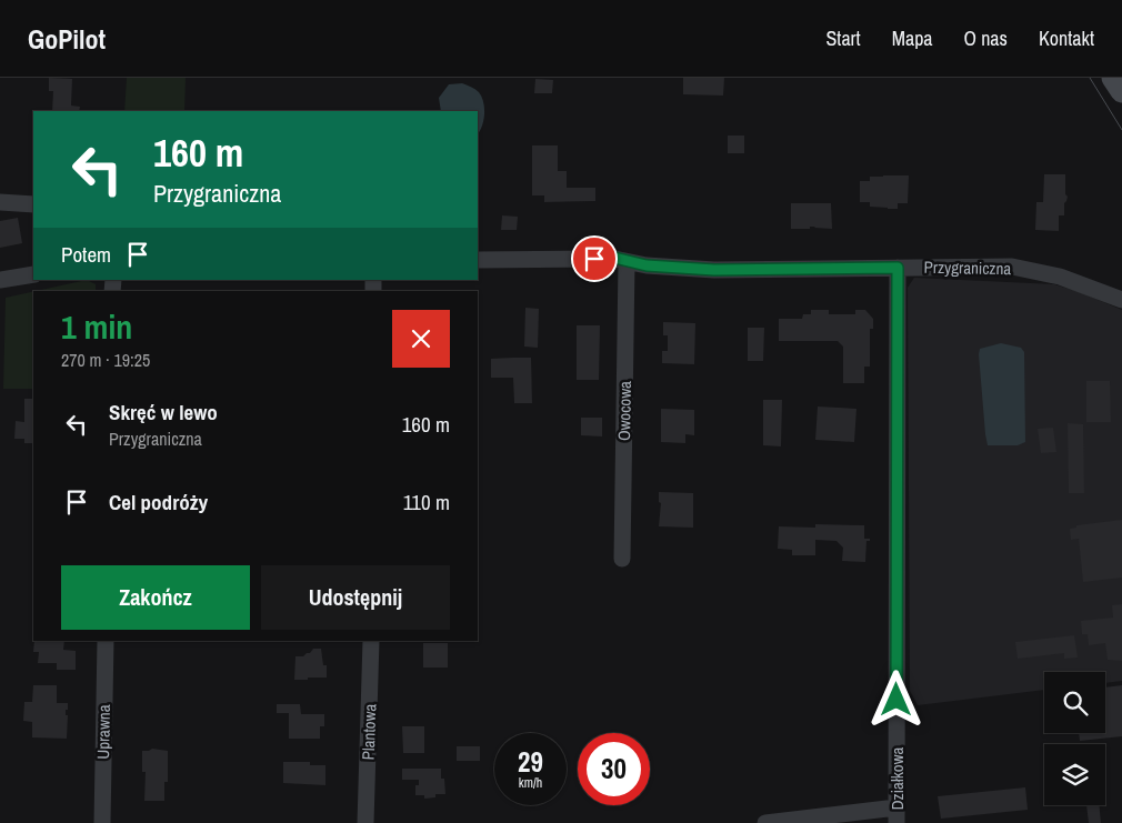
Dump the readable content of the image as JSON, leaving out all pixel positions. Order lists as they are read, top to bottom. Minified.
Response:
{"streets":{"street":["Przygraniczna","Owocowa","Uprawna","Plantowa","Działkowa"]},"crossings":[["Przygraniczna","Owocowa"],["Przygraniczna","Działkowa"]],"page":{"header":"GoPilot","nav":["Start","Mapa","O nas","Kontakt"],"turn":["160 m","Przygraniczna"],"then":"Potem","heading":["1 min","270 m · 19:25"],"list":[{"name":"Skręć w lewo","note":"Przygraniczna","value":"160 m"},{"name":"Cel podróży","value":"110 m"}],"buttons":["Zakończ","Udostępnij"],"speed":"29 km/h","limit":"30"}}
